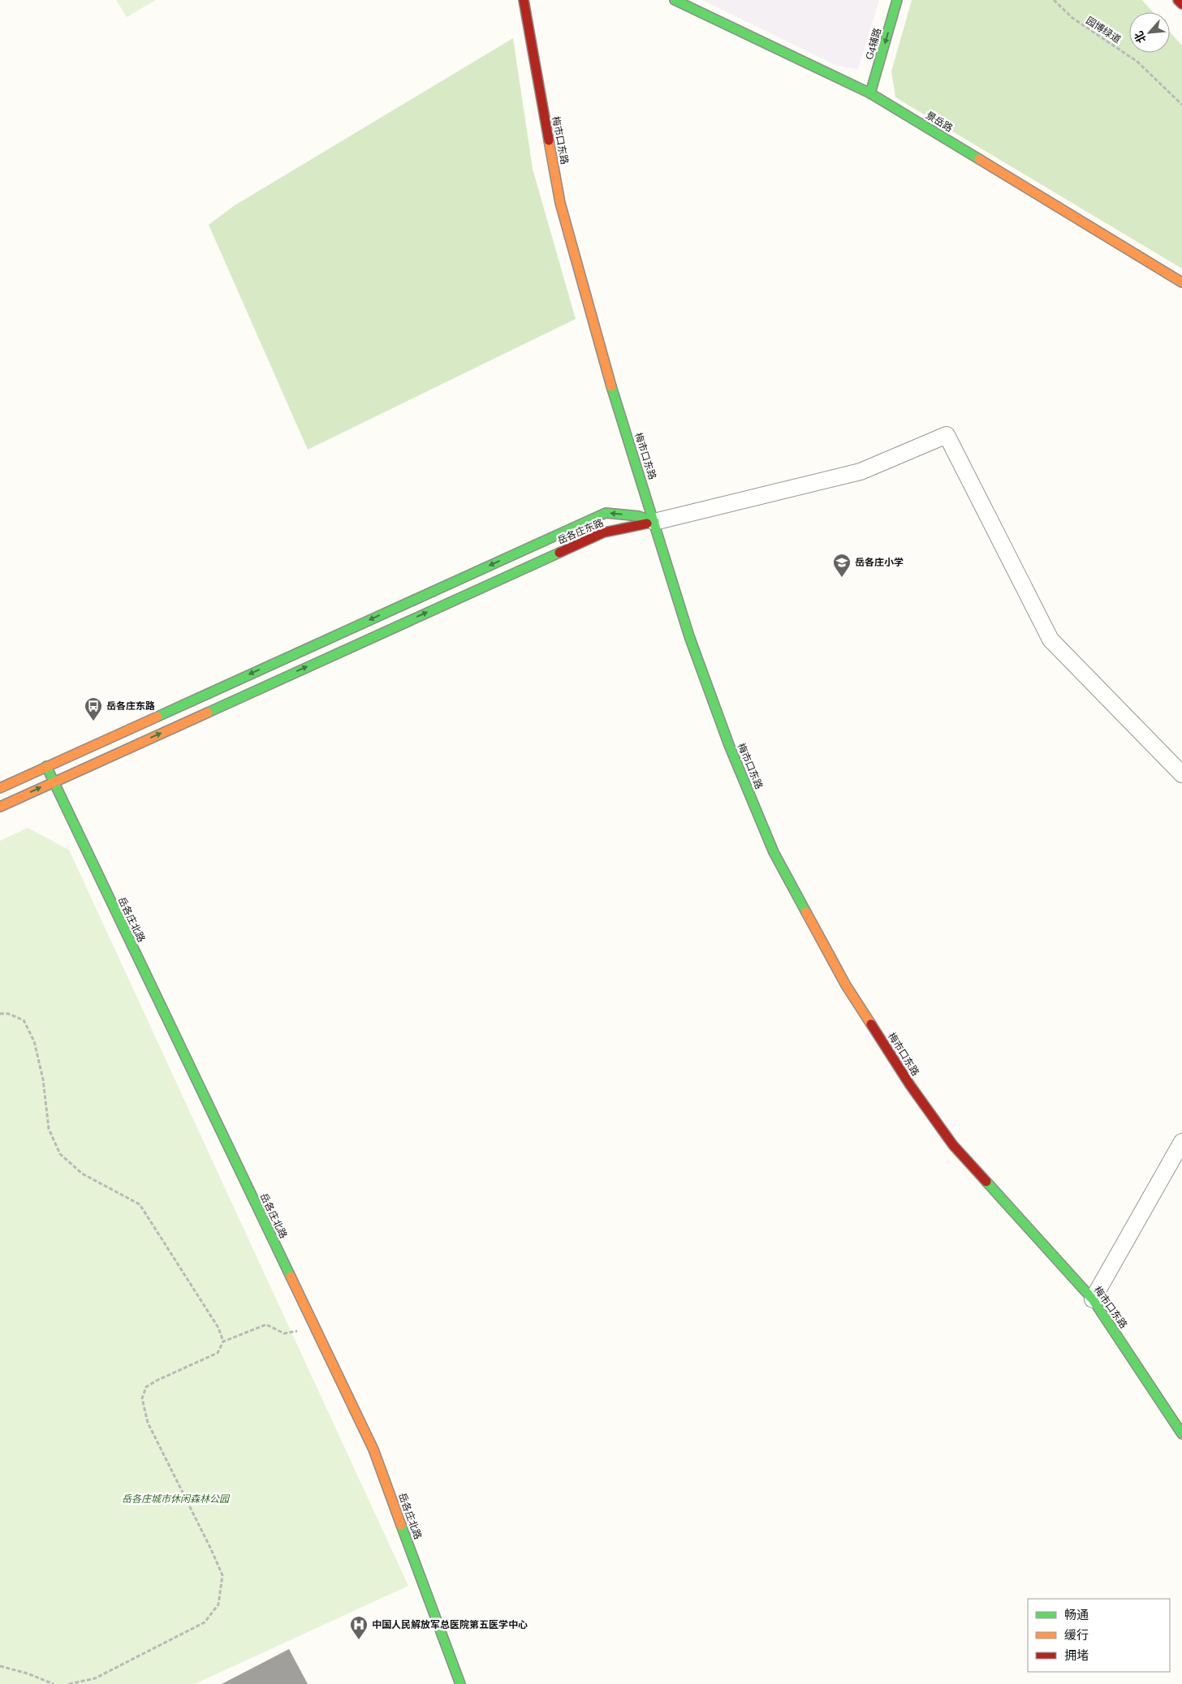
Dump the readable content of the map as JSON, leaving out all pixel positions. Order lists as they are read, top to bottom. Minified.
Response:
{"streets":{"main road":["G4辅路","景岳路","梅市口东路","岳各庄东路","岳各庄北路"],"path":["园博绿道"]},"crossings":[["G4辅路","景岳路"],["梅市口东路","岳各庄东路"],["岳各庄东路","岳各庄北路"]],"one_way":["G4辅路"],"parks":["岳各庄城市休闲森林公园"],"places":{"school or university":["岳各庄小学"],"bus stop":["岳各庄东路"],"hospital":["中国人民解放军总医院第五医学中心"]},"legend":["畅通","缓行","拥堵"],"north":"bottom left"}
